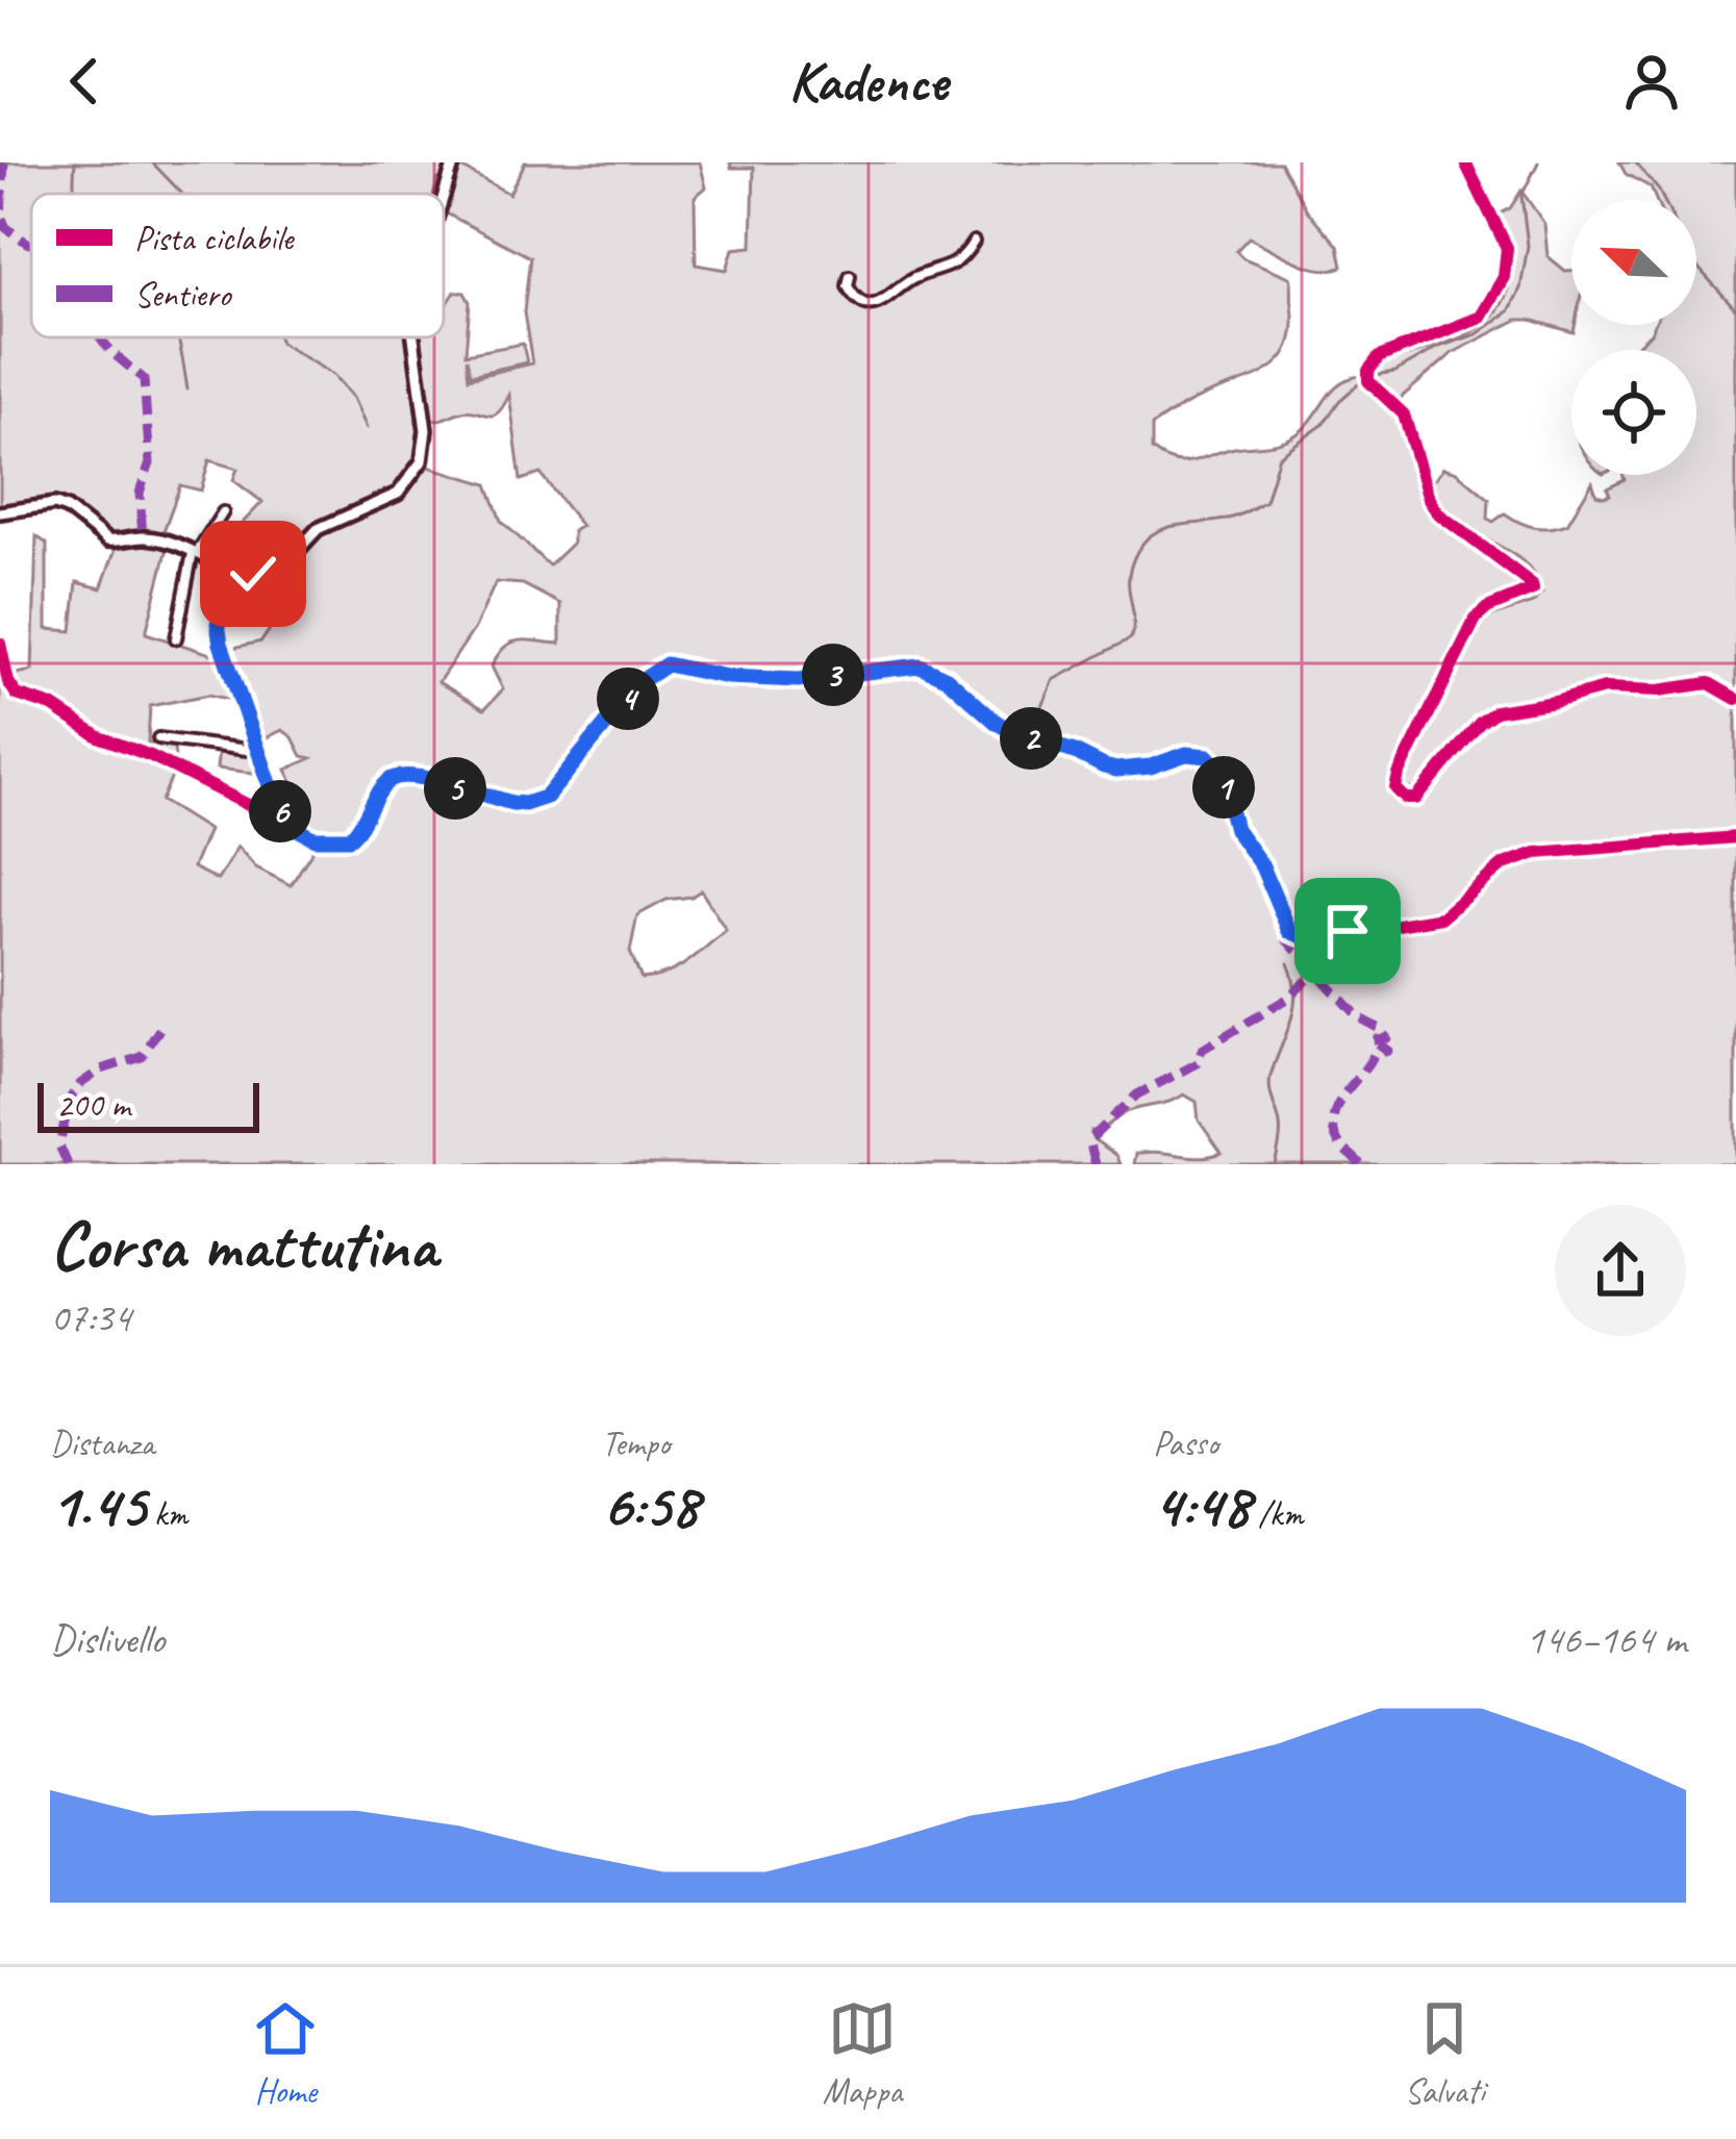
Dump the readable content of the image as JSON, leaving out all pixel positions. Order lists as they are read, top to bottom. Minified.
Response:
{"legend":["Pista ciclabile","Sentiero"],"scale_bar":"200 m","north":"top left","page":{"header":"Kadence","pins":["3","4","2","1","5","6"],"scale":"200 m","heading":["Corsa mattutina","07:34"],"stats":[["Distanza","1.45 km"],["Tempo","6:58"],["Passo","4:48 /km"]],"chart":["Dislivello","146–164 m"],"tabs":["Home","Mappa","Salvati"]}}
